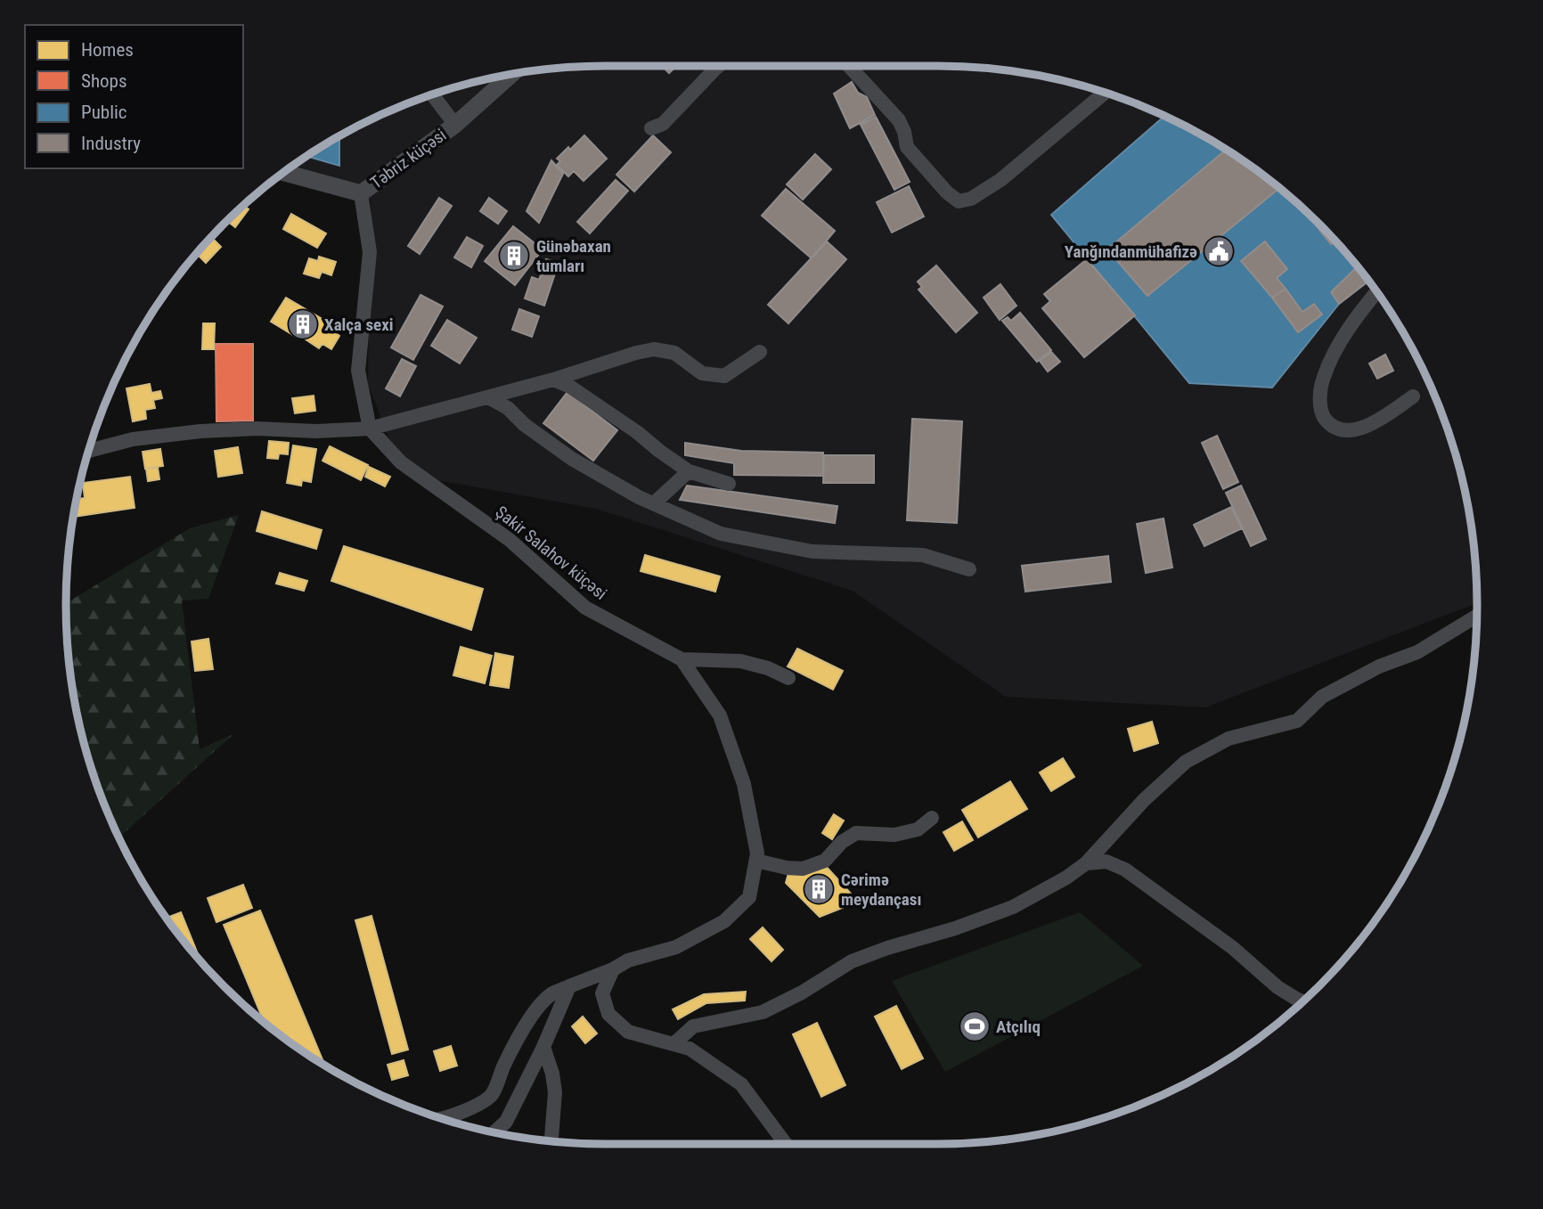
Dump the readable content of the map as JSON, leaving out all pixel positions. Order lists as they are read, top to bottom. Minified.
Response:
{"streets":{"main road":["Təbriz küçəsi"],"street":["Şakir Salahov küçəsi"]},"places":{"public building":["Yanğındanmühafizə"],"building":["Günəbaxan tumları","Xalça sexi","Cərimə meydançası"],"sports":["Atçılıq"]},"legend":["Homes","Shops","Public","Industry"]}
